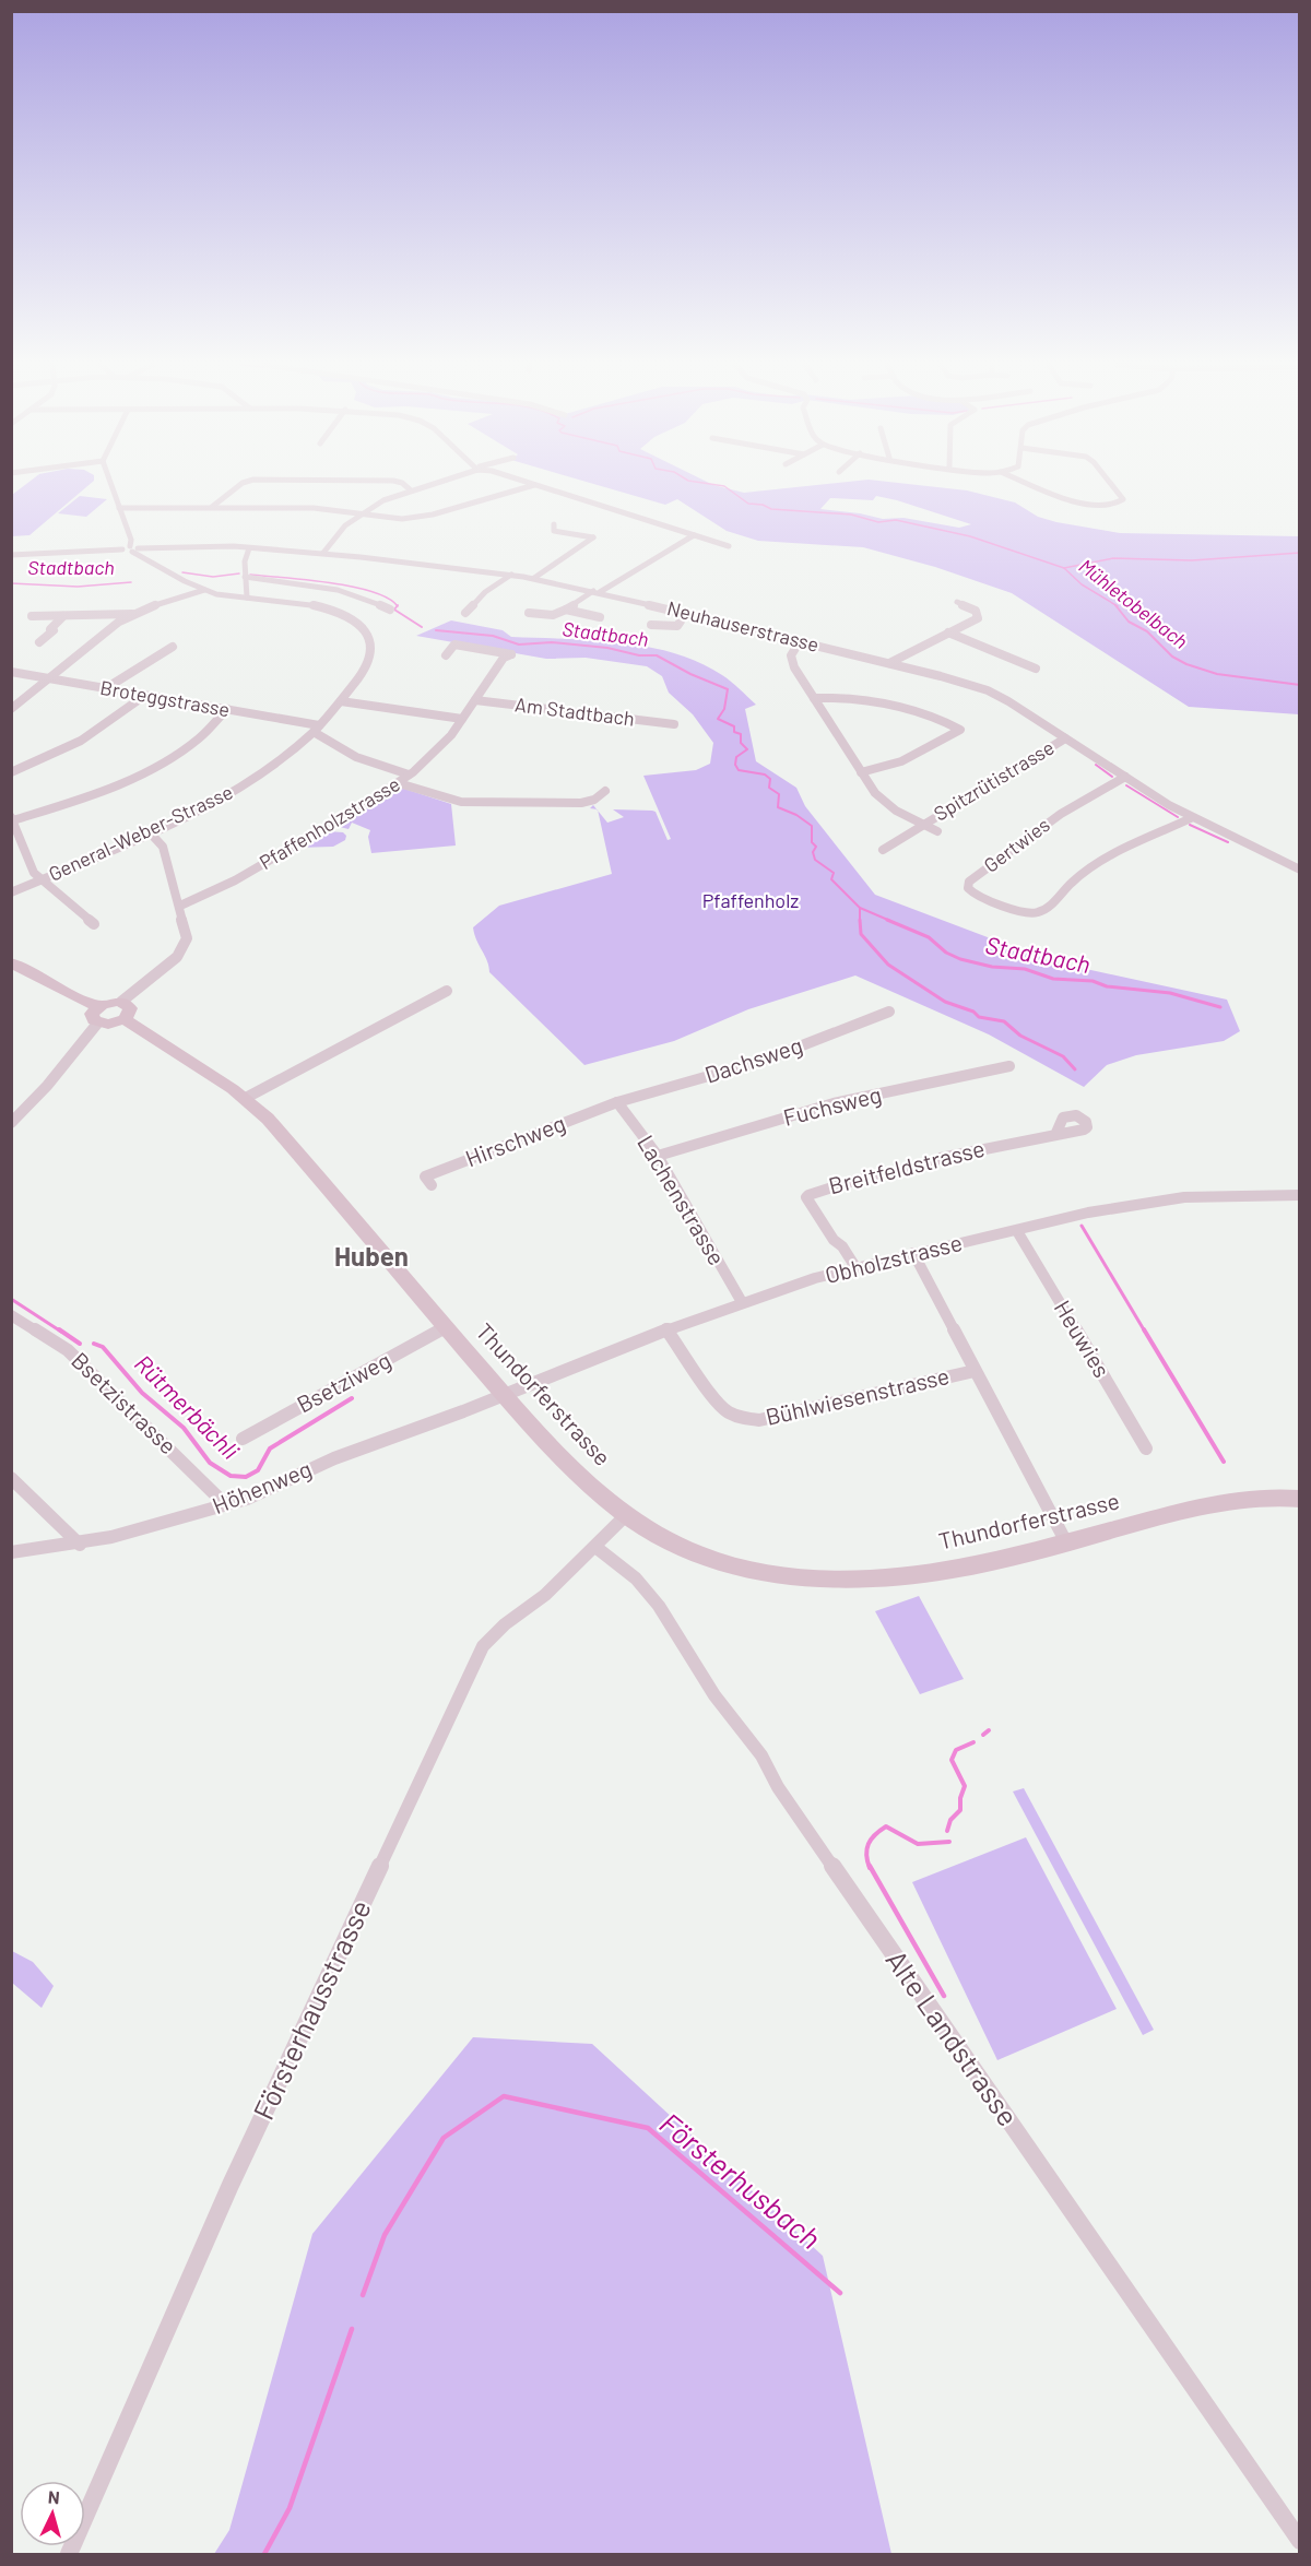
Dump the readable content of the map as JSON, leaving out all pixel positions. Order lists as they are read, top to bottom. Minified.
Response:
{"streets":{"street":["Neuhauserstrasse","Broteggstrasse","Am Stadtbach","Spitzrütistrasse","Pfaffenholzstrasse","General-Weber-Strasse","Gertwies","Dachsweg","Fuchsweg","Hirschweg","Breitfeldstrasse","Lachenstrasse","Obholzstrasse","Heuwies","Bsetziweg","Thundorferstrasse","Bühlwiesenstrasse","Bsetzistrasse","Höhenweg","Försterhausstrasse","Alte Landstrasse"]},"crossings":[["Neuhauserstrasse","Spitzrütistrasse"],["Neuhauserstrasse","General-Weber-Strasse"],["Neuhauserstrasse","Gertwies"],["Broteggstrasse","Pfaffenholzstrasse"],["Broteggstrasse","General-Weber-Strasse"],["Am Stadtbach","Pfaffenholzstrasse"],["Dachsweg","Hirschweg"],["Dachsweg","Lachenstrasse"],["Fuchsweg","Lachenstrasse"],["Hirschweg","Lachenstrasse"],["Breitfeldstrasse","Obholzstrasse"],["Lachenstrasse","Obholzstrasse"],["Obholzstrasse","Heuwies"],["Obholzstrasse","Thundorferstrasse"],["Obholzstrasse","Bühlwiesenstrasse"],["Obholzstrasse","Höhenweg"],["Bsetziweg","Thundorferstrasse"],["Thundorferstrasse","Höhenweg"],["Thundorferstrasse","Försterhausstrasse"],["Bsetzistrasse","Höhenweg"],["Försterhausstrasse","Alte Landstrasse"]],"districts":["Huben"],"water":["Stadtbach","Mühletobelbach","Rütmerbächli","Försterhusbach"],"parks":["Pfaffenholz"],"north":"top"}
